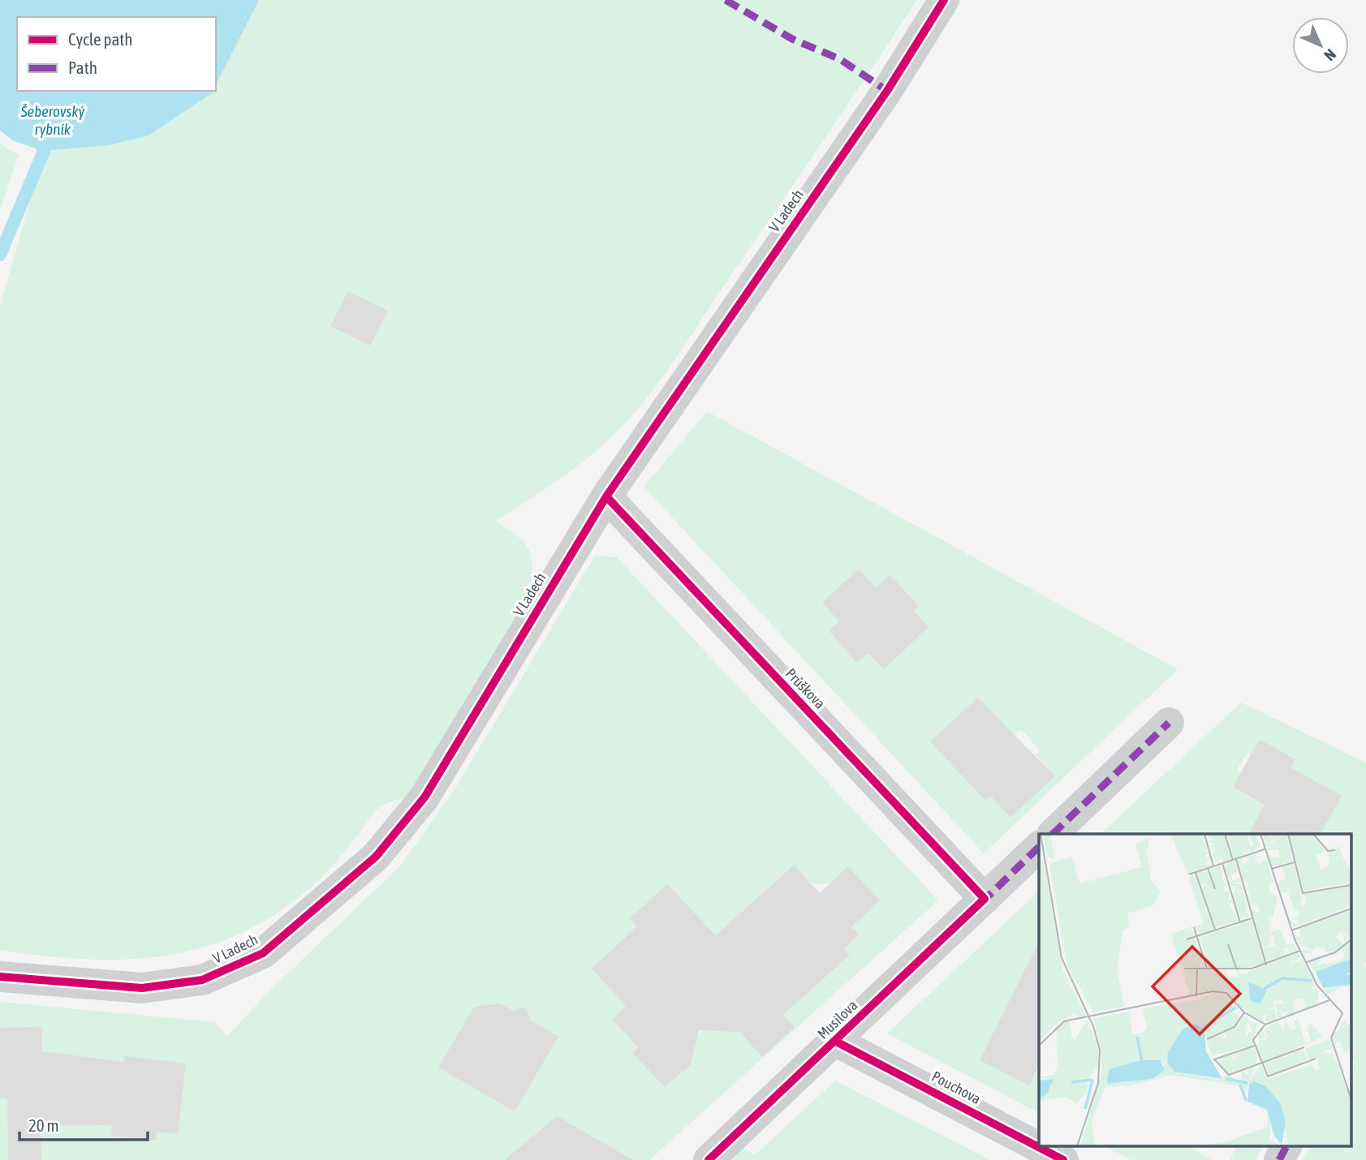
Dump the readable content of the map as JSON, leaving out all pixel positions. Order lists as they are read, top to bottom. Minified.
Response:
{"streets":{"street":["V Ladech","Průškova","Musilova","Pouchova"]},"crossings":[["V Ladech","Průškova"],["Průškova","Musilova"],["Musilova","Pouchova"]],"water":["Šeberovský rybník"],"legend":["Cycle path","Path"],"scale_bar":"20 m","north":"bottom right"}
